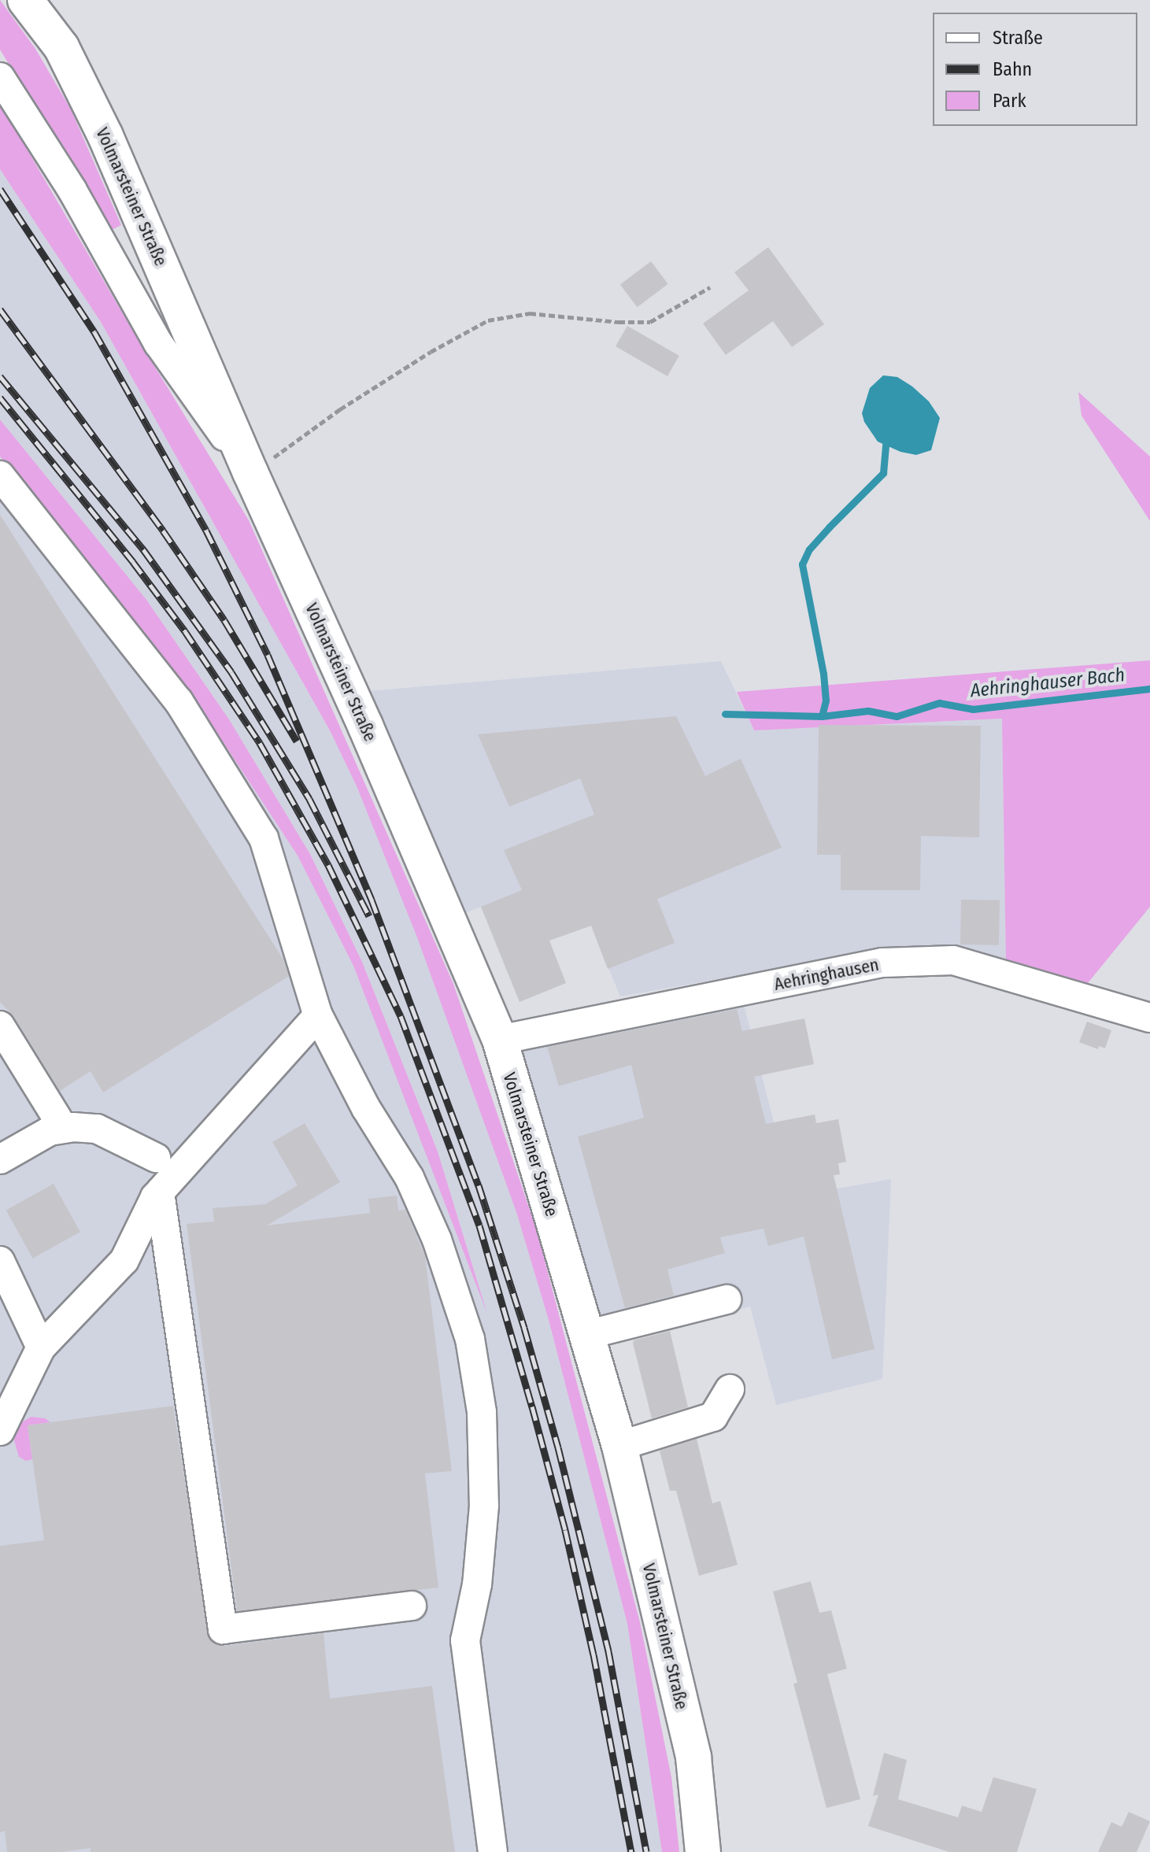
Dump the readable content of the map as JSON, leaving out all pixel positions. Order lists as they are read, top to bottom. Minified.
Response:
{"streets":{"main road":["Volmarsteiner Straße"],"street":["Aehringhausen"]},"crossings":[["Volmarsteiner Straße","Aehringhausen"]],"water":["Aehringhauser Bach"],"legend":["Straße","Bahn","Park"]}
